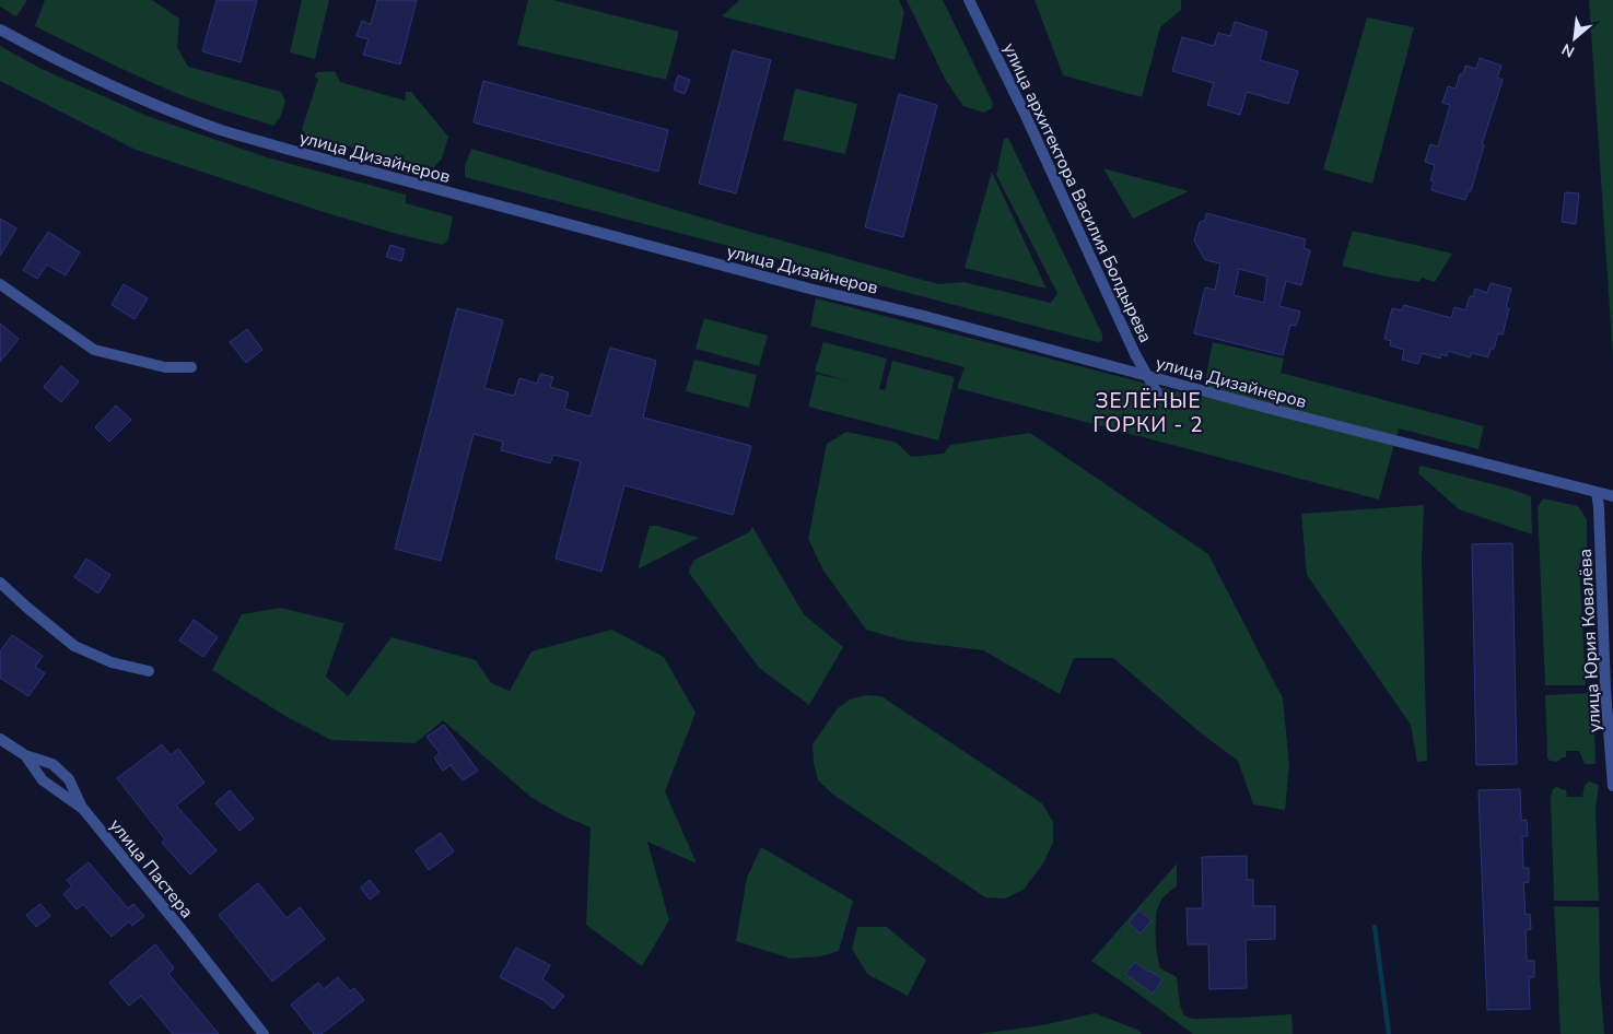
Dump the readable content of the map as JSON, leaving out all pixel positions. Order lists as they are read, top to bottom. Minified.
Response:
{"streets":{"street":["улица Дизайнеров","улица архитектора Василия Болдырева","улица Юрия Ковалёва","улица Пастера"]},"crossings":[["улица Дизайнеров","улица архитектора Василия Болдырева"],["улица Дизайнеров","улица Юрия Ковалёва"]],"districts":["ЗЕЛЁНЫЕ ГОРКИ - 2"],"north":"bottom left"}
